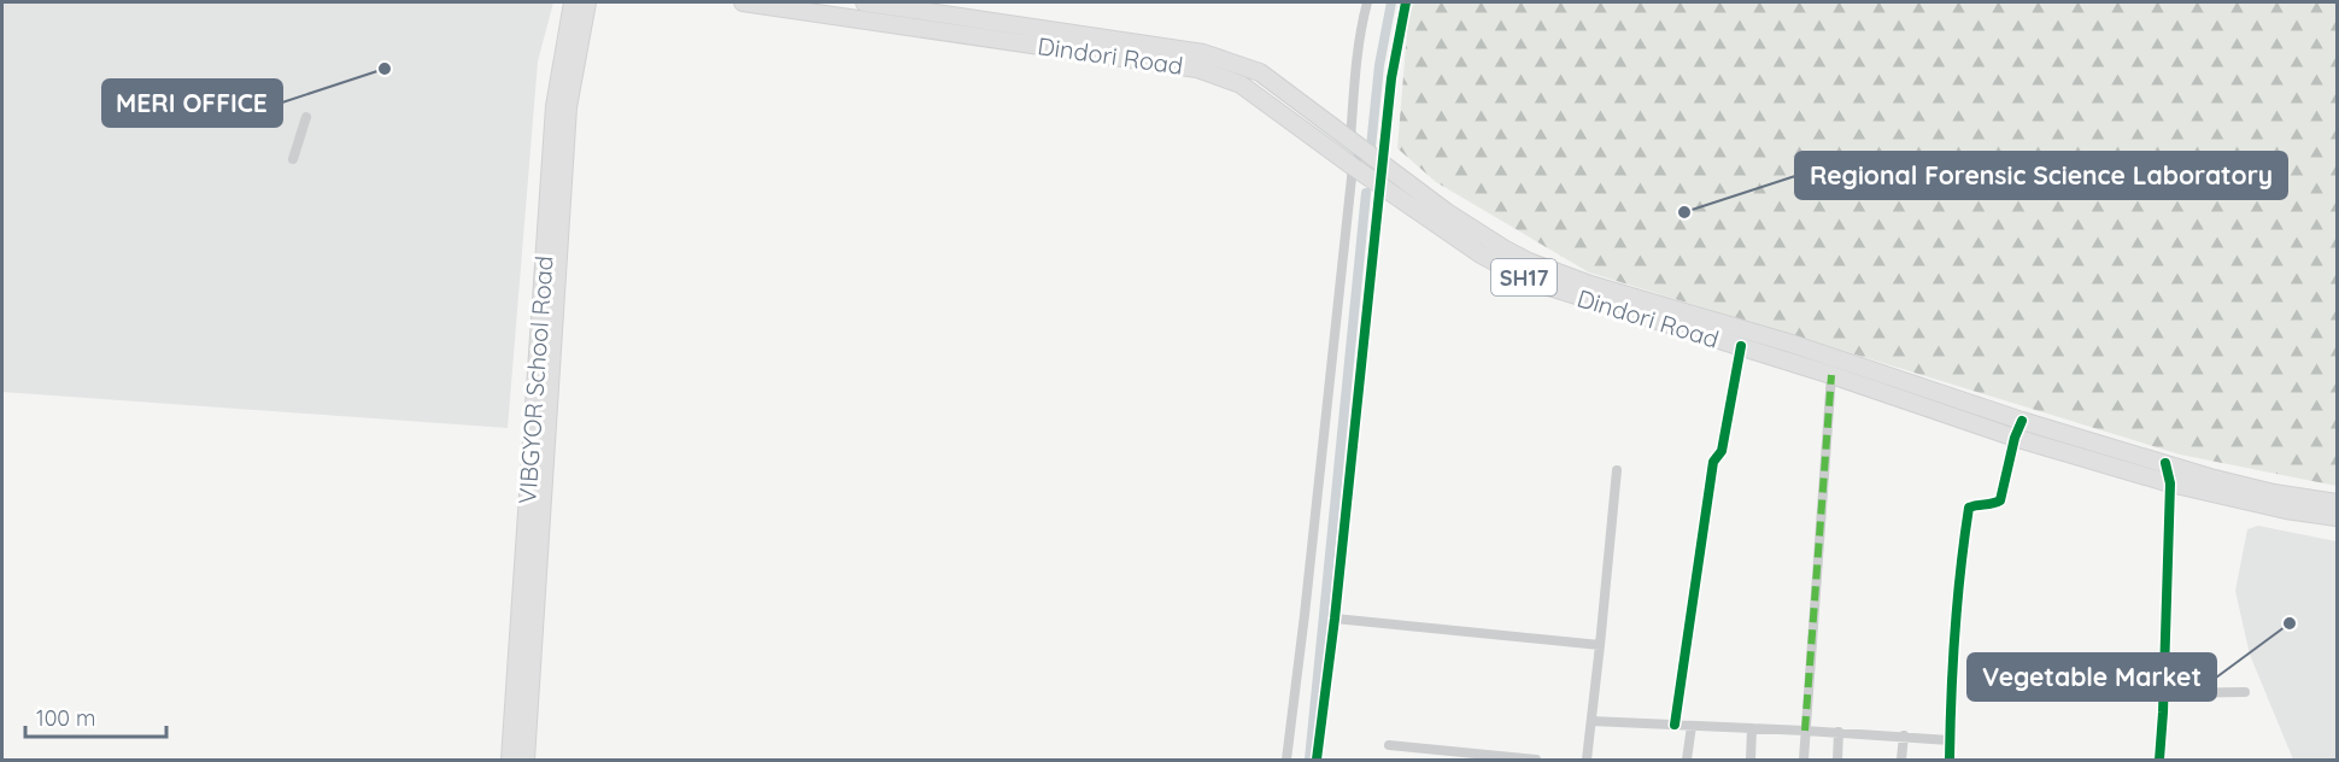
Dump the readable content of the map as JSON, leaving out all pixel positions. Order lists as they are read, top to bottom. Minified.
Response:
{"streets":{"main road":["Dindori Road","SH17","VIBGYOR School Road"]},"places":["MERI OFFICE","Regional Forensic Science Laboratory","Vegetable Market"],"scale_bar":"100 m"}
